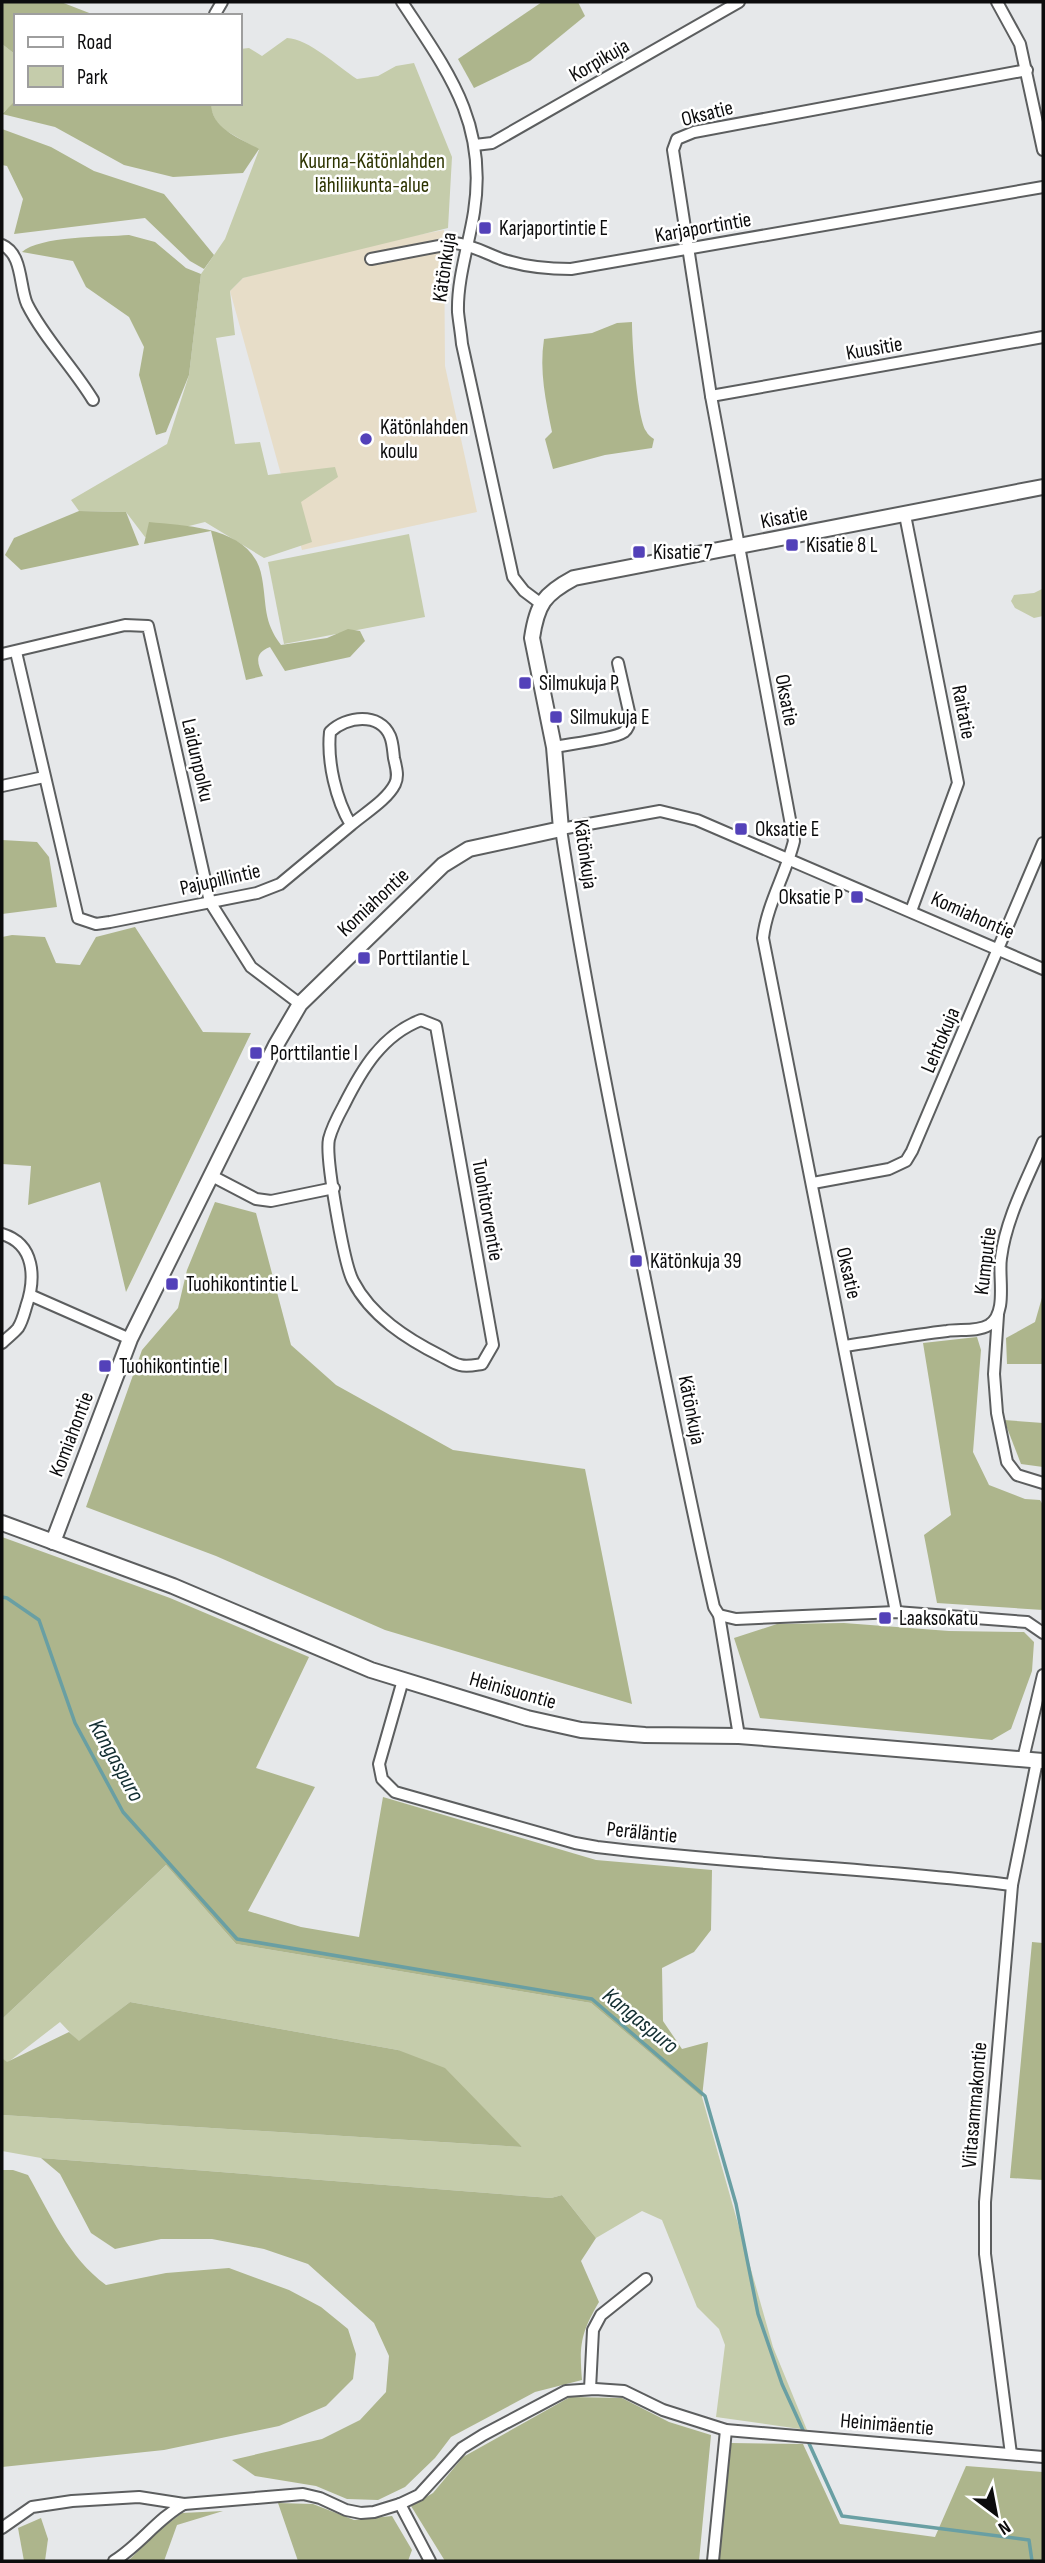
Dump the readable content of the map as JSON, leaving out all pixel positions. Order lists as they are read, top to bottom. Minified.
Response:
{"streets":{"street":["Korpikuja","Oksatie","Karjaportintie","Kätönkuja","Kuusitie","Kisatie","Raitatie","Laidunpolku","Pajupillintie","Komiahontie","Lehtokuja","Tuohitorventie","Kumputie","Heinisuontie","Peräläntie","Viitasammakontie","Heinimäentie"]},"crossings":[["Korpikuja","Kätönkuja"],["Oksatie","Karjaportintie"],["Oksatie","Kuusitie"],["Oksatie","Kisatie"],["Oksatie","Komiahontie"],["Oksatie","Lehtokuja"],["Oksatie","Kumputie"],["Karjaportintie","Kätönkuja"],["Kätönkuja","Kisatie"],["Kätönkuja","Komiahontie"],["Kätönkuja","Heinisuontie"],["Kisatie","Raitatie"],["Raitatie","Komiahontie"],["Laidunpolku","Pajupillintie"],["Laidunpolku","Komiahontie"],["Komiahontie","Lehtokuja"],["Komiahontie","Heinisuontie"],["Heinisuontie","Peräläntie"],["Heinisuontie","Viitasammakontie"],["Peräläntie","Viitasammakontie"],["Viitasammakontie","Heinimäentie"]],"water":["Kangaspuro"],"parks":["Kuurna-Kätönlahden lähiliikunta-alue"],"places":{"transit":["Karjaportintie E","Kisatie 8 L","Kisatie 7","Silmukuja P","Silmukuja E","Oksatie E","Oksatie P","Porttilantie L","Porttilantie I","Kätönkuja 39","Tuohikontintie L","Tuohikontintie I","Laaksokatu"],"other":["Kätönlahden koulu"]},"legend":["Road","Park"],"north":"bottom right"}
